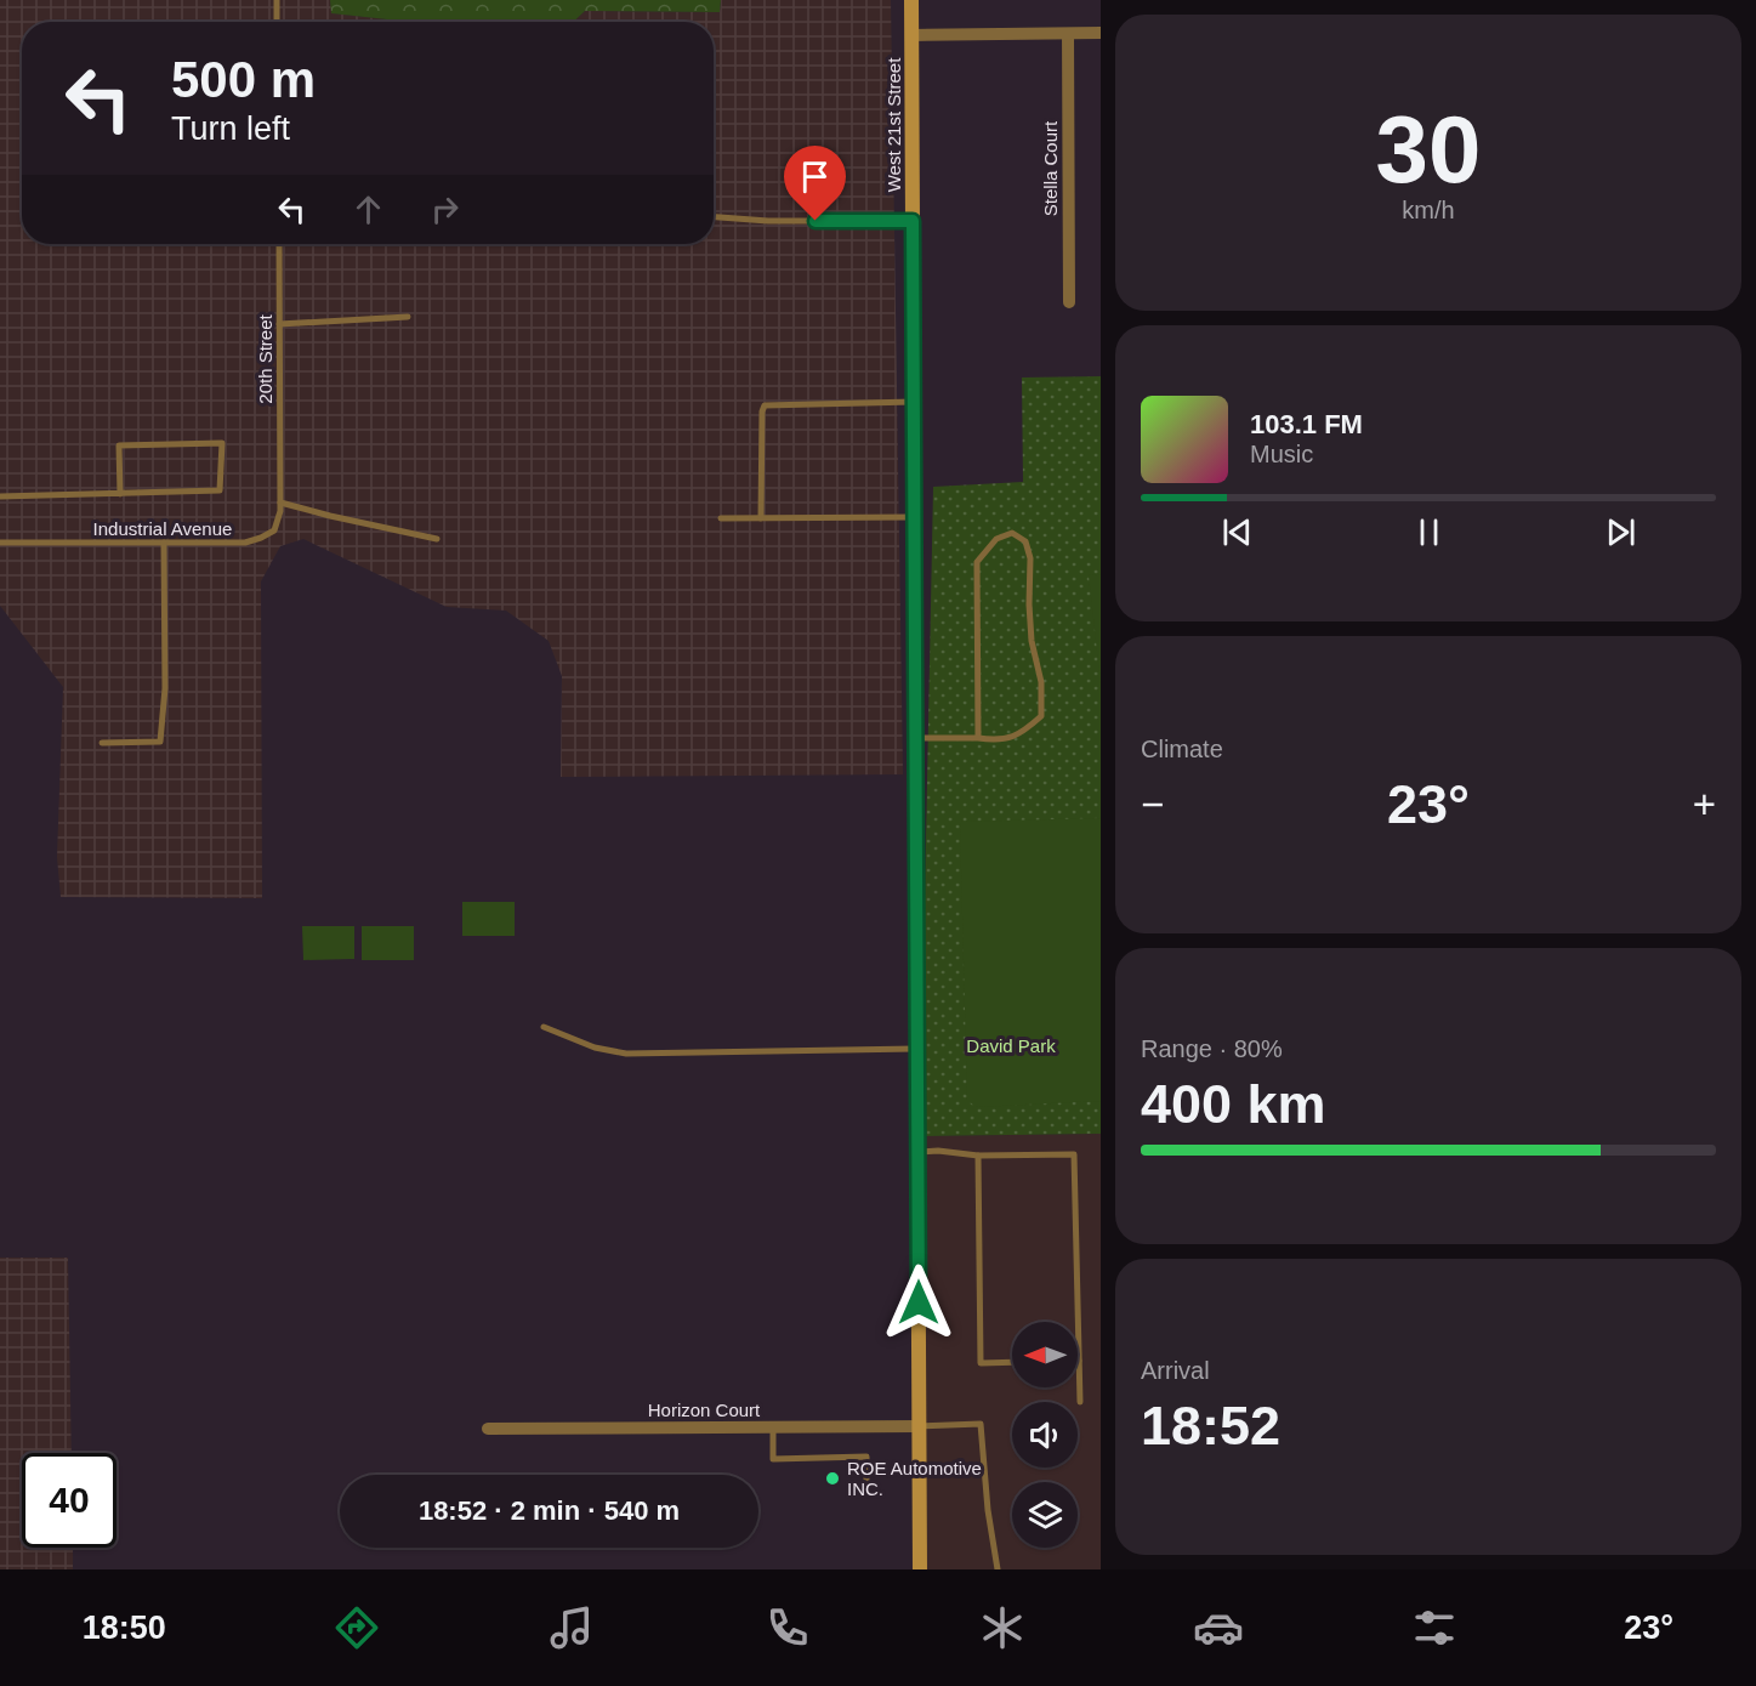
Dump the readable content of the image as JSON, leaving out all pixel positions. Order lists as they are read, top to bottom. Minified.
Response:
{"streets":{"street":["West 21st Street","Stella Court","Horizon Court"],"lane":["20th Street","Industrial Avenue"]},"crossings":[["West 21st Street","Horizon Court"],["20th Street","Industrial Avenue"]],"parks":["David Park"],"places":["ROE Automotive INC."],"north":"left","page":{"tile":[["30","km/h"],"Climate",["Range · 80%","400 km"],["Arrival","18:52"]],"turn":["500 m","Turn left"],"song":["103.1 FM","Music"],"heat":["−","23°","+"],"limit":"40","trip":"18:52 · 2 min · 540 m","tabs":["18:50","23°"]}}
